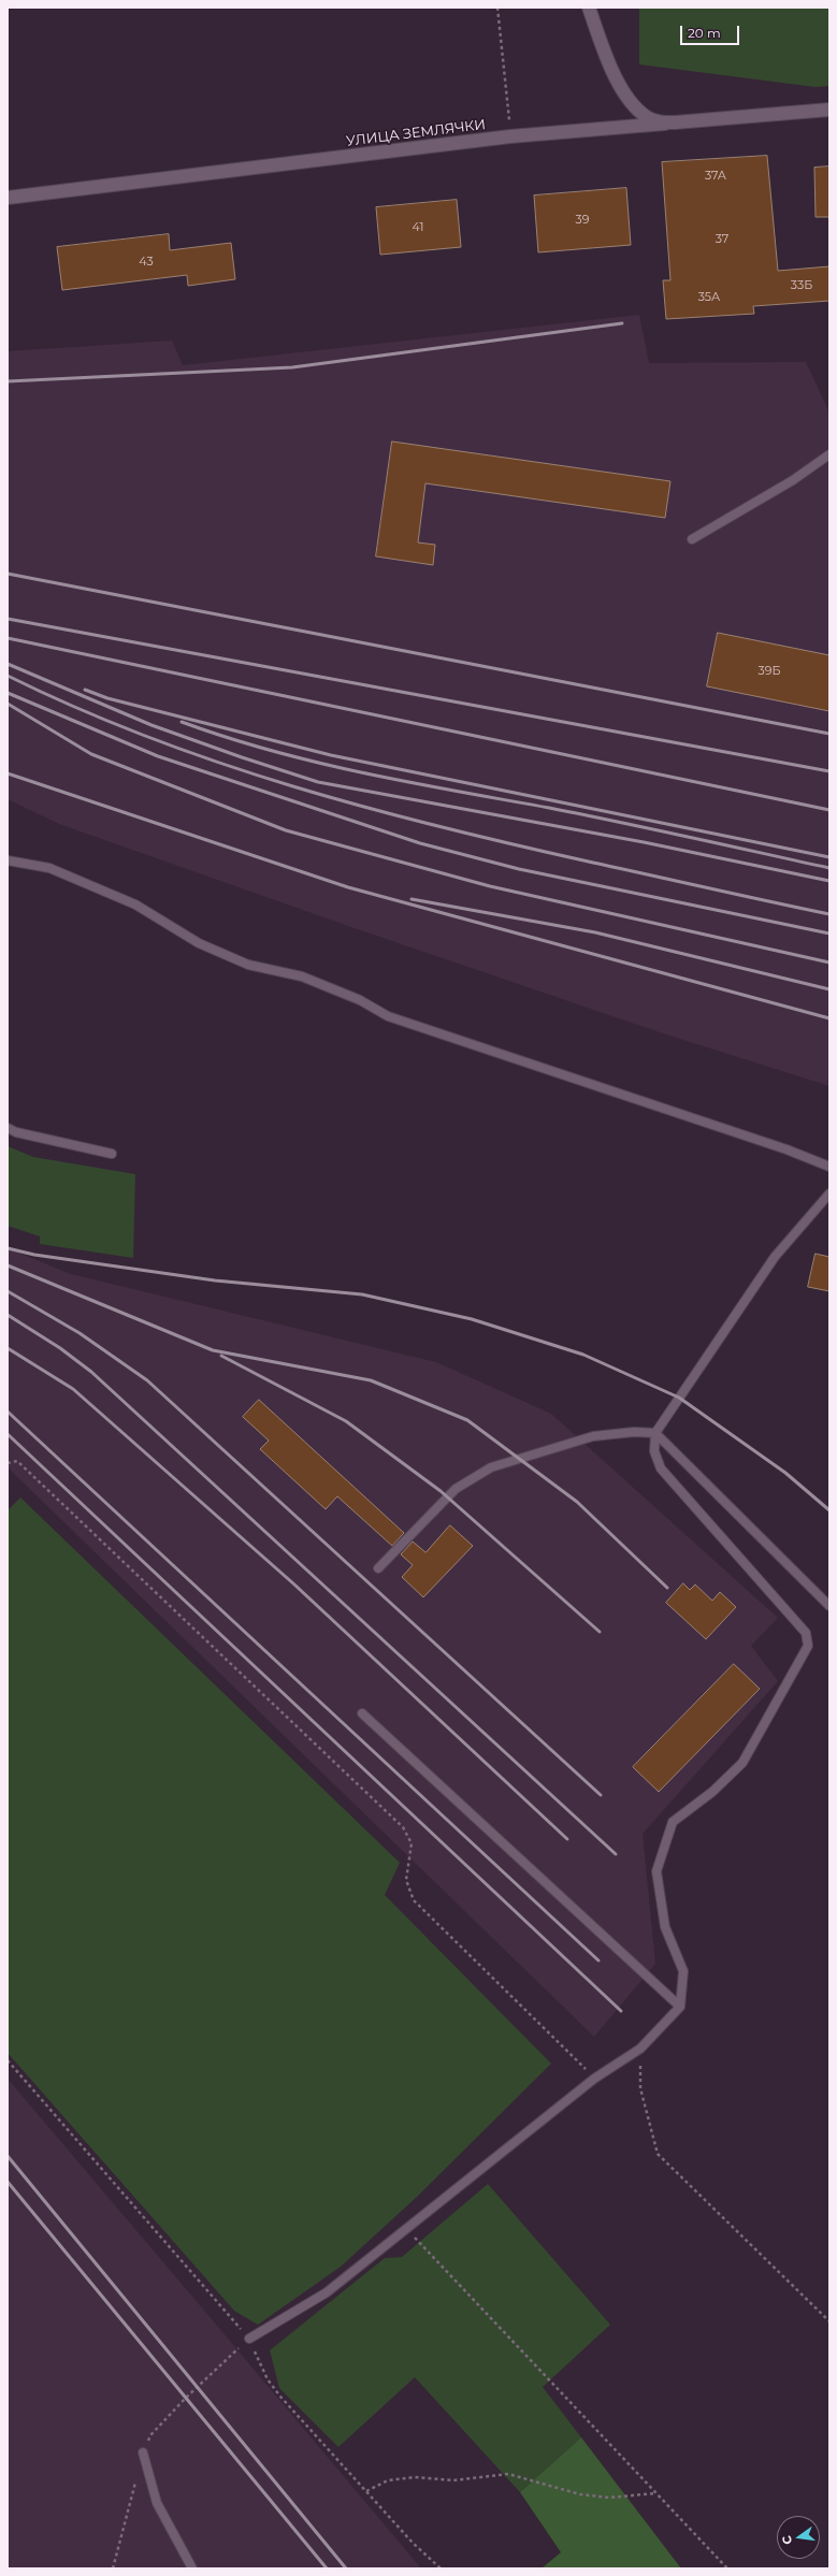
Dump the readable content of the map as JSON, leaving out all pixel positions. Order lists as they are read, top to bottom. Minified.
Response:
{"streets":{"street":["УЛИЦА ЗЕМЛЯЧКИ"]},"house_numbers":["37А","39","41","37","43","33Б","35А","39Б"],"scale_bar":"20 m","north":"left"}
